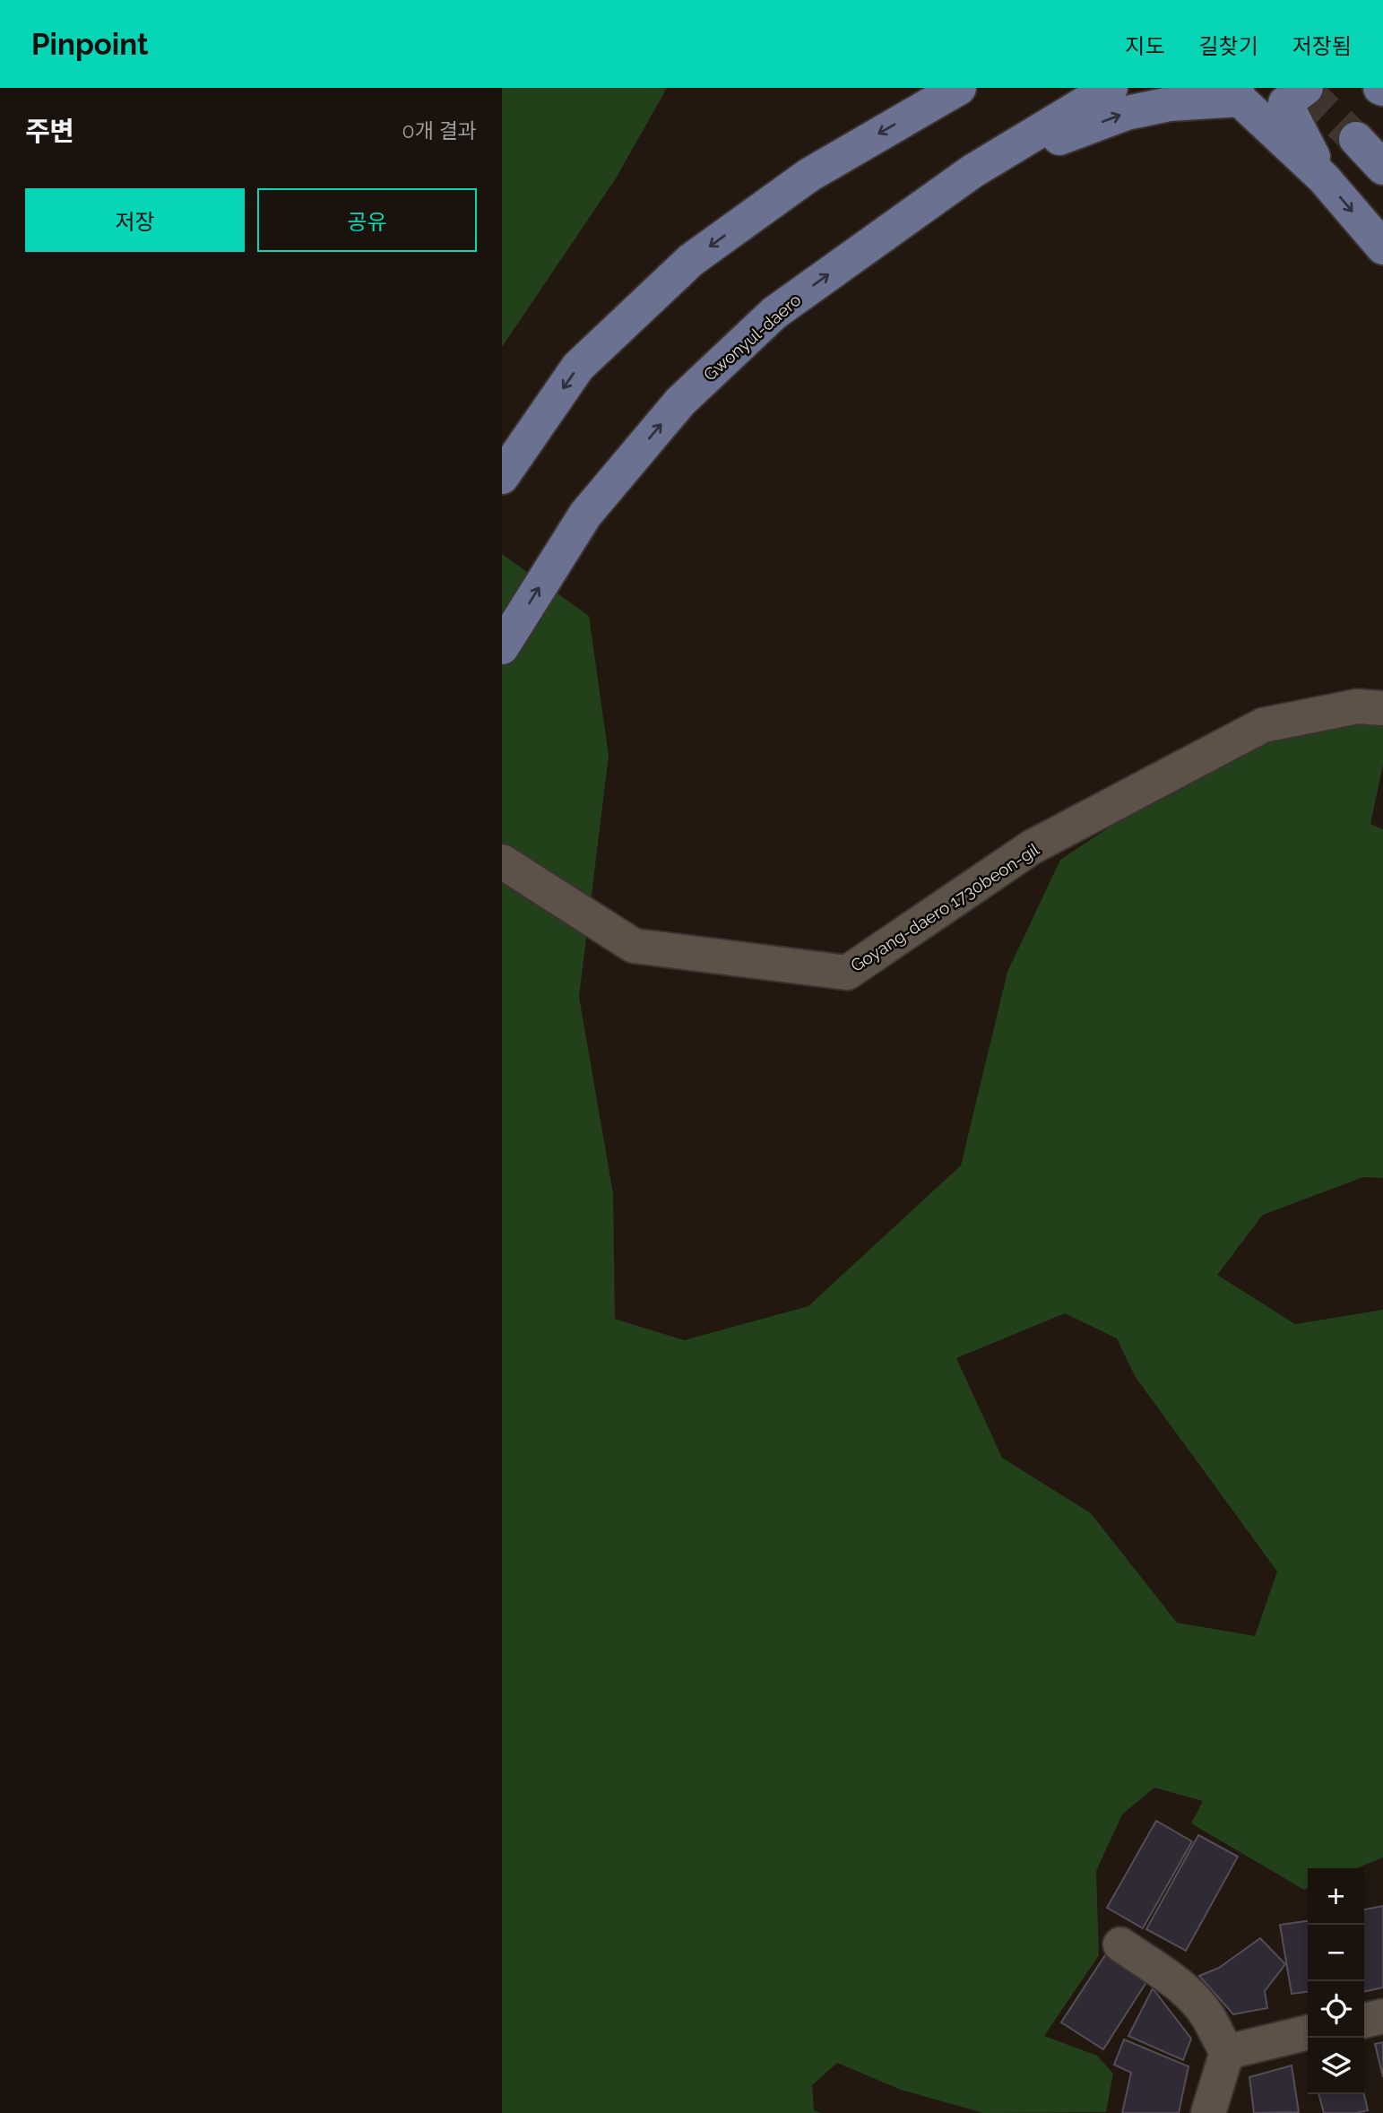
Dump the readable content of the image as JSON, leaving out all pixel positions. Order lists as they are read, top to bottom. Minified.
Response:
{"streets":{"main road":["Gwonyul-daero"],"street":["Goyang-daero 1730beon-gil"]},"page":{"header":"Pinpoint","nav":["지도","길찾기","저장됨"],"heading":["주변","0개 결과"],"buttons":["저장","공유"],"map_buttons":["+","−"]}}
